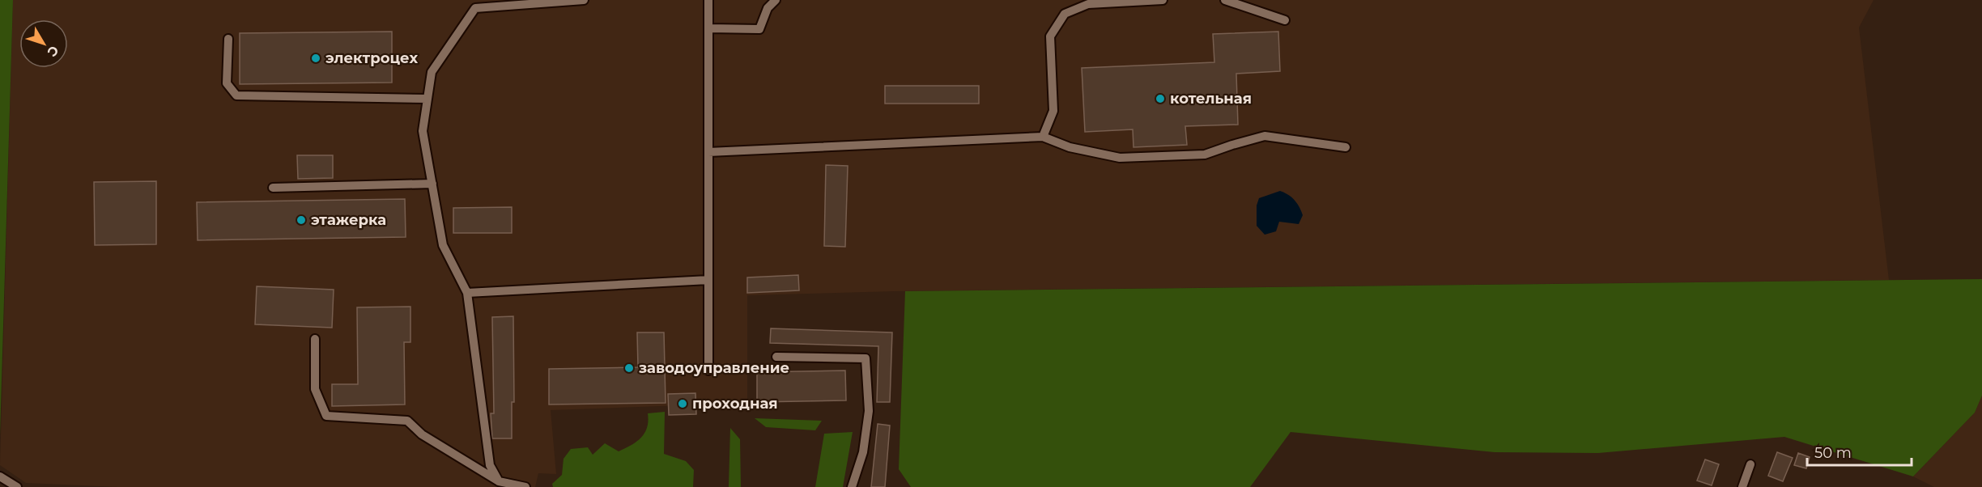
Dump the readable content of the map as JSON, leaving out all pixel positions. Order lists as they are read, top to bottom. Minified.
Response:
{"places":["электроцех","котельная","этажерка","заводоуправление","проходная"],"scale_bar":"50 m","north":"bottom right"}
